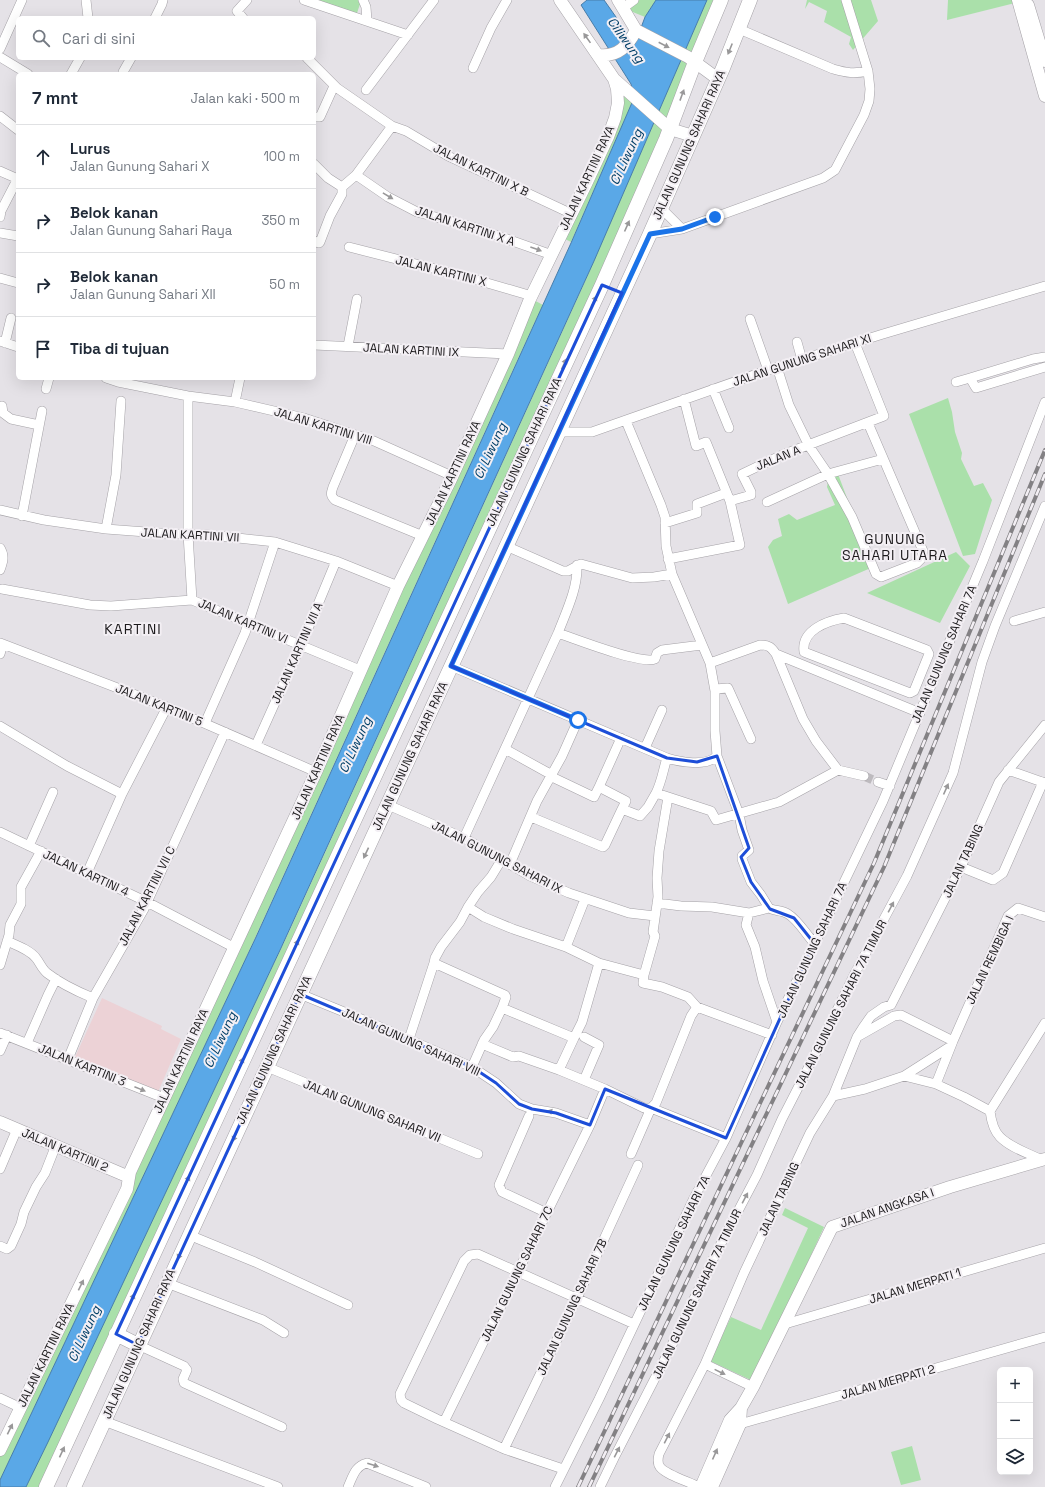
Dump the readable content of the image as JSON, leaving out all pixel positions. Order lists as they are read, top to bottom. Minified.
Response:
{"streets":{"main road":["JALAN GUNUNG SAHARI RAYA"],"street":["JALAN KARTINI X B","JALAN KARTINI RAYA","JALAN KARTINI X A","JALAN KARTINI X","JALAN KARTINI IX","JALAN GUNUNG SAHARI XI","JALAN KARTINI VIII","JALAN A","JALAN KARTINI VII","JALAN KARTINI VI","JALAN KARTINI VII A","JALAN GUNUNG SAHARI 7A","JALAN KARTINI 5","JALAN GUNUNG SAHARI IX","JALAN TABING","JALAN KARTINI 4","JALAN KARTINI VII C","JALAN REMBIGA I","JALAN GUNUNG SAHARI 7A TIMUR","JALAN GUNUNG SAHARI VIII","JALAN KARTINI 3","JALAN GUNUNG SAHARI VII","JALAN KARTINI 2","JALAN ANGKASA I","JALAN GUNUNG SAHARI 7C","JALAN MERPATI 1","JALAN GUNUNG SAHARI 7B","JALAN MERPATI 2"]},"crossings":[["JALAN GUNUNG SAHARI RAYA","JALAN GUNUNG SAHARI XI"],["JALAN GUNUNG SAHARI RAYA","JALAN GUNUNG SAHARI IX"],["JALAN GUNUNG SAHARI RAYA","JALAN GUNUNG SAHARI VIII"],["JALAN GUNUNG SAHARI RAYA","JALAN GUNUNG SAHARI VII"],["JALAN KARTINI X B","JALAN KARTINI RAYA"],["JALAN KARTINI RAYA","JALAN KARTINI X A"],["JALAN KARTINI RAYA","JALAN KARTINI X"],["JALAN KARTINI RAYA","JALAN KARTINI IX"],["JALAN KARTINI RAYA","JALAN KARTINI VIII"],["JALAN KARTINI RAYA","JALAN KARTINI VII"],["JALAN KARTINI RAYA","JALAN KARTINI VI"],["JALAN KARTINI RAYA","JALAN KARTINI 5"],["JALAN KARTINI RAYA","JALAN KARTINI 4"],["JALAN KARTINI RAYA","JALAN KARTINI 3"],["JALAN KARTINI RAYA","JALAN KARTINI 2"],["JALAN GUNUNG SAHARI XI","JALAN A"],["JALAN KARTINI VII","JALAN KARTINI VII A"],["JALAN KARTINI VI","JALAN KARTINI VII A"],["JALAN KARTINI VII A","JALAN KARTINI 5"],["JALAN KARTINI 5","JALAN KARTINI VII C"],["JALAN TABING","JALAN ANGKASA I"],["JALAN KARTINI 4","JALAN KARTINI VII C"],["JALAN KARTINI VII C","JALAN KARTINI 3"],["JALAN GUNUNG SAHARI VIII","JALAN GUNUNG SAHARI 7C"],["JALAN ANGKASA I","JALAN MERPATI 1"],["JALAN ANGKASA I","JALAN MERPATI 2"]],"one_way":["JALAN KARTINI X A","JALAN GUNUNG SAHARI 7A TIMUR","JALAN KARTINI 3"],"districts":["GUNUNG SAHARI UTARA","KARTINI"],"water":["Ciliwung","Ci Liwung"],"page":{"search":"Cari di sini","heading":["7 mnt","Jalan kaki · 500 m"],"list":[["Lurus","Jalan Gunung Sahari X","100 m"],["Belok kanan","Jalan Gunung Sahari Raya","350 m"],["Belok kanan","Jalan Gunung Sahari XII","50 m"],"Tiba di tujuan"],"map_buttons":["+","−"]}}
